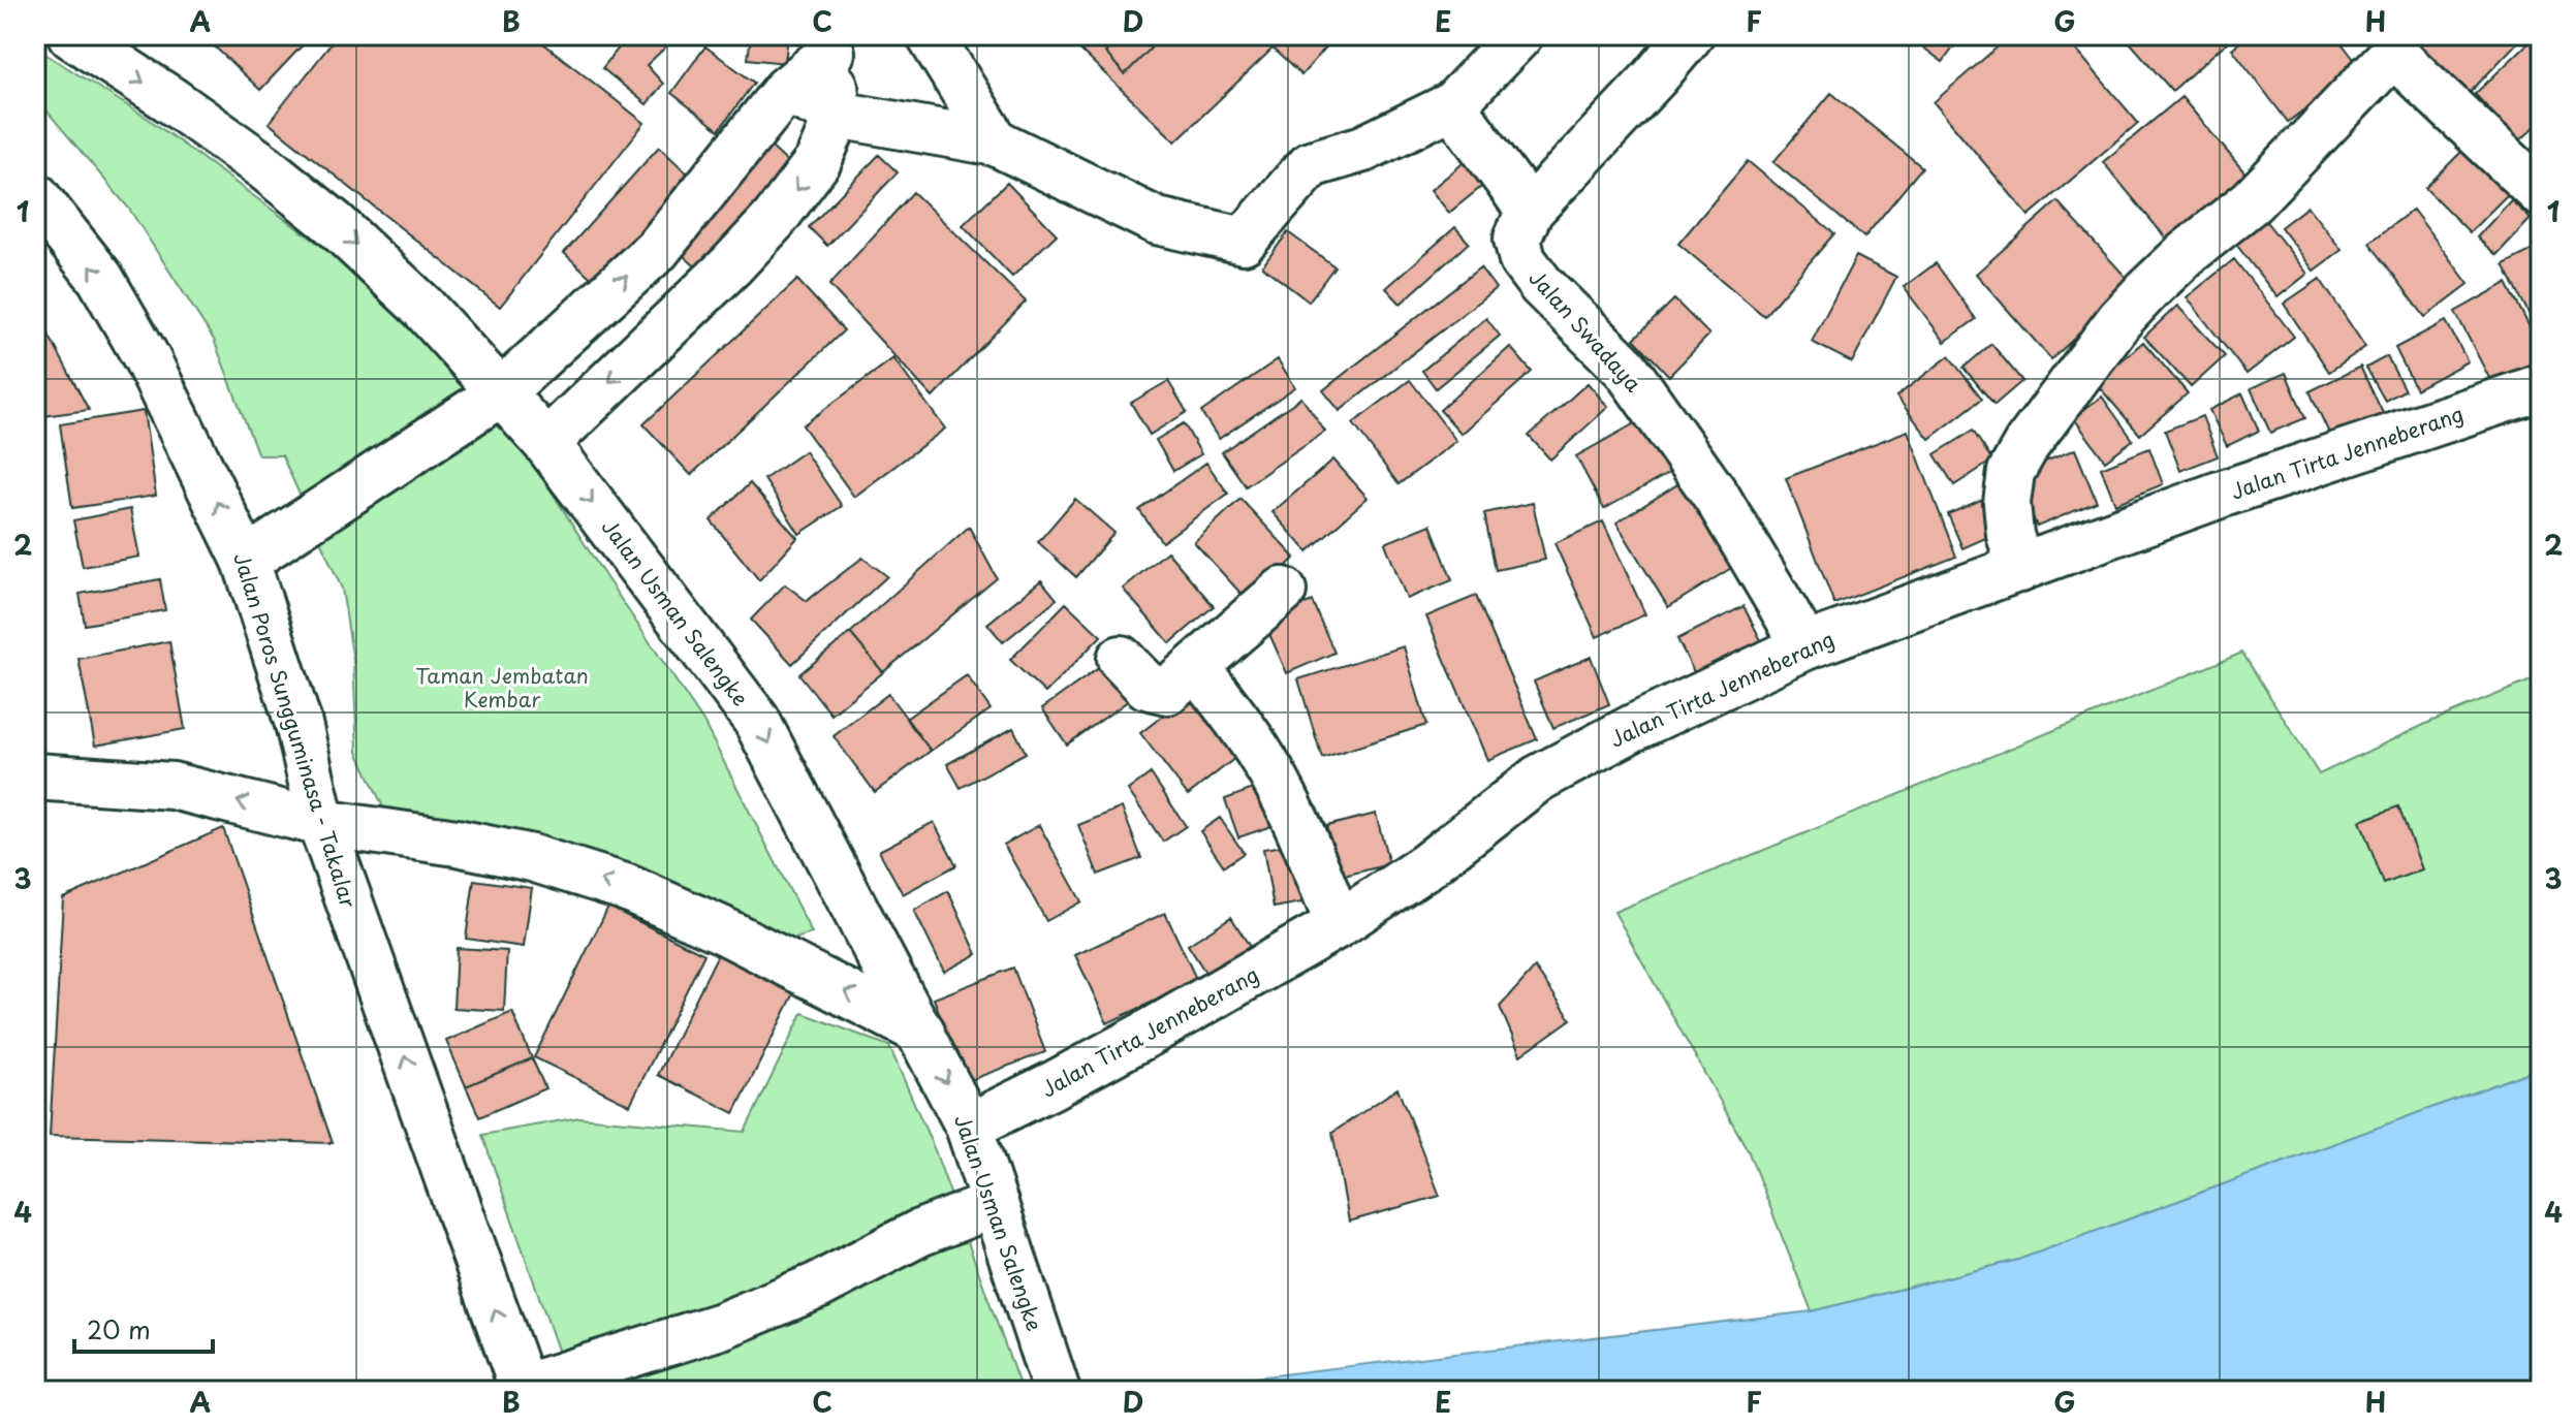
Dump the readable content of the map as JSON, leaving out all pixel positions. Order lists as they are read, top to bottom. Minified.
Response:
{"streets":{"main road":["Jalan Swadaya","Jalan Tirta Jenneberang","Jalan Usman Salengke","Jalan Poros Sungguminasa - Takalar"]},"crossings":[["Jalan Swadaya","Jalan Tirta Jenneberang"],["Jalan Tirta Jenneberang","Jalan Usman Salengke"]],"one_way":["Jalan Usman Salengke","Jalan Poros Sungguminasa - Takalar"],"parks":["Taman Jembatan Kembar"],"scale_bar":"20 m","grid":{"columns":["A","B","C","D","E","F","G","H"],"rows":["1","2","3","4"]}}
